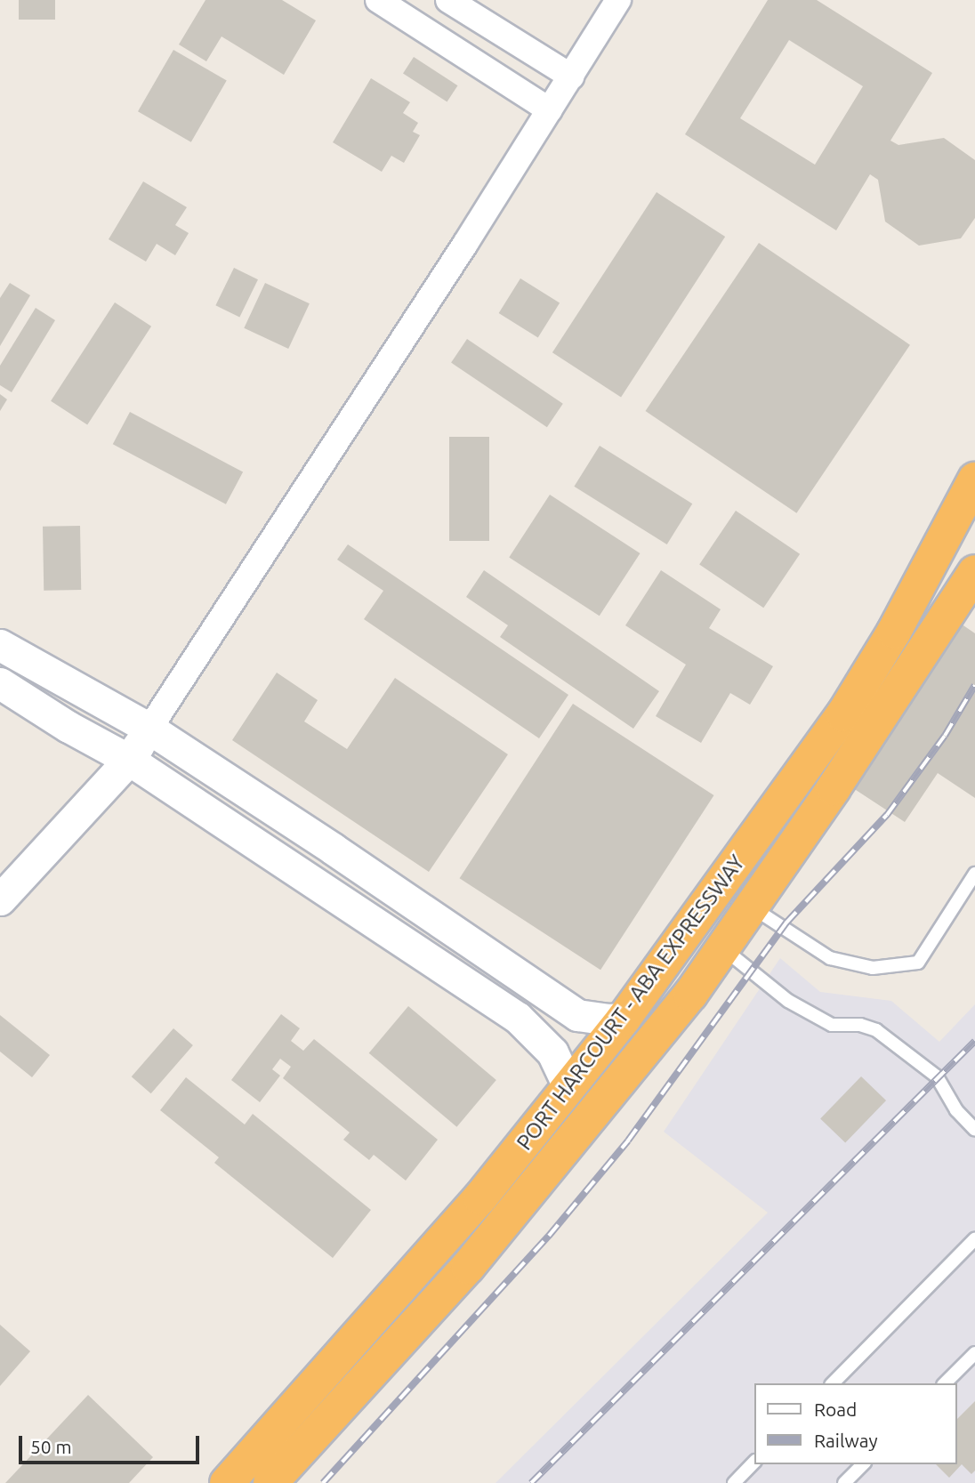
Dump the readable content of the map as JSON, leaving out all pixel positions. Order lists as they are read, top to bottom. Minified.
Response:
{"streets":{"highway":["PORT HARCOURT - ABA EXPRESSWAY"]},"legend":["Road","Railway"],"scale_bar":"50 m"}
